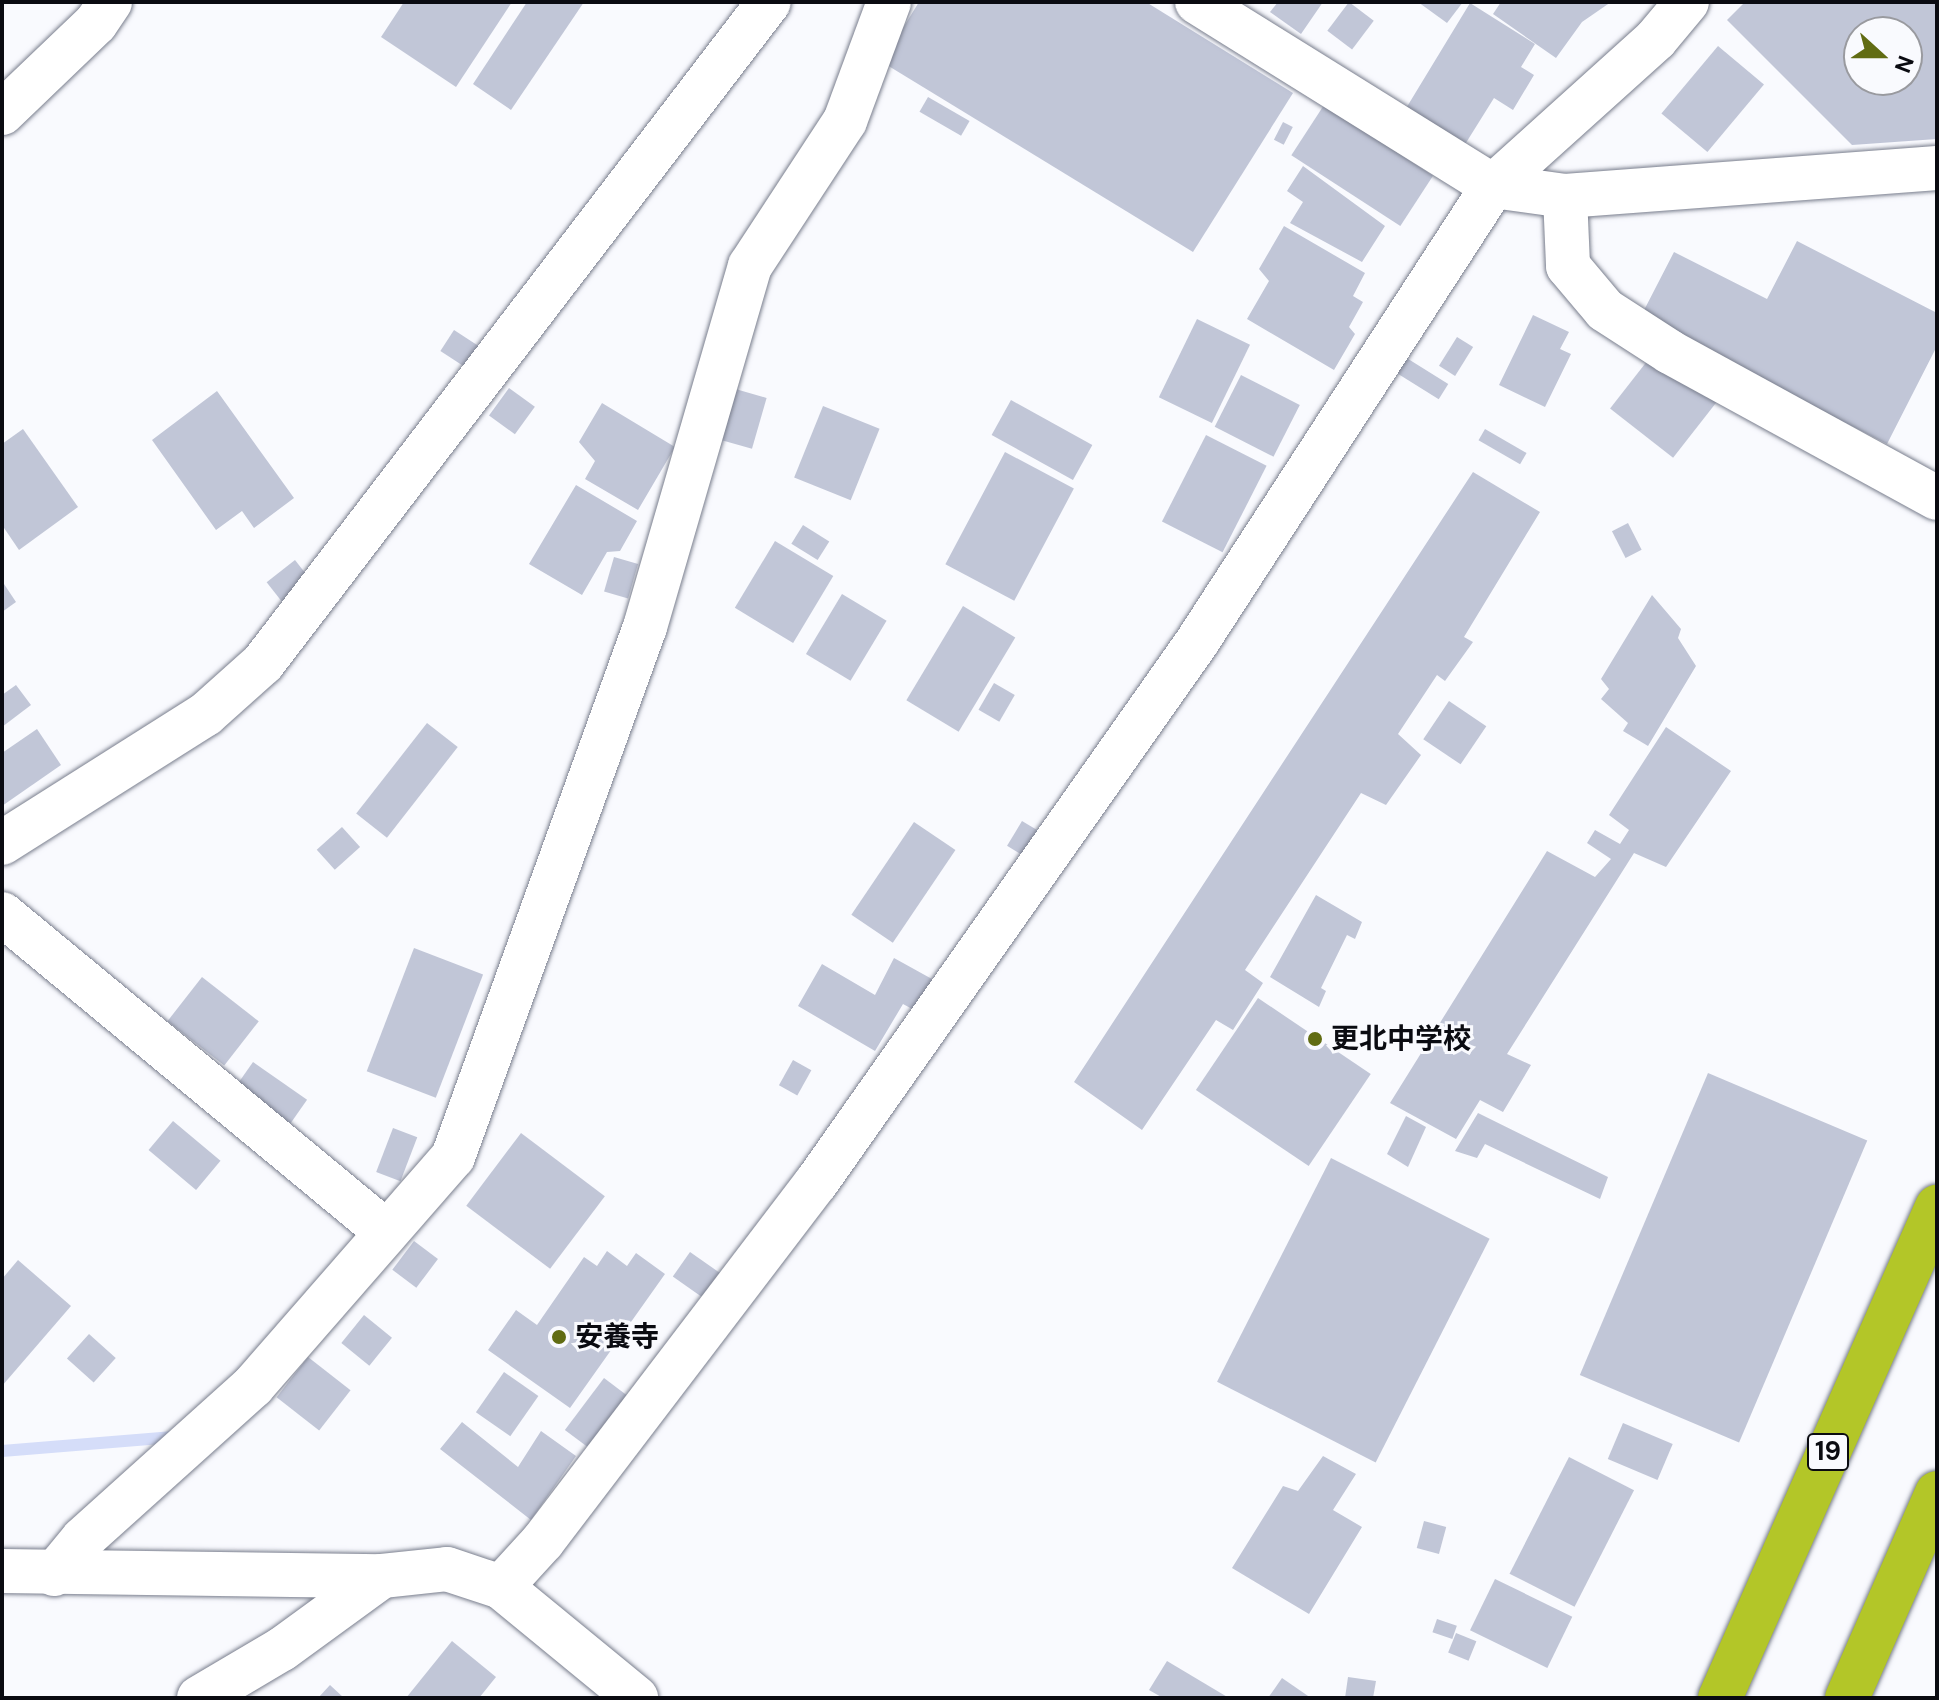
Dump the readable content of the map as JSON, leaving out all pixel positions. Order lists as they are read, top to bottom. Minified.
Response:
{"streets":{"highway":["19"]},"places":["更北中学校","安養寺"],"north":"right"}
